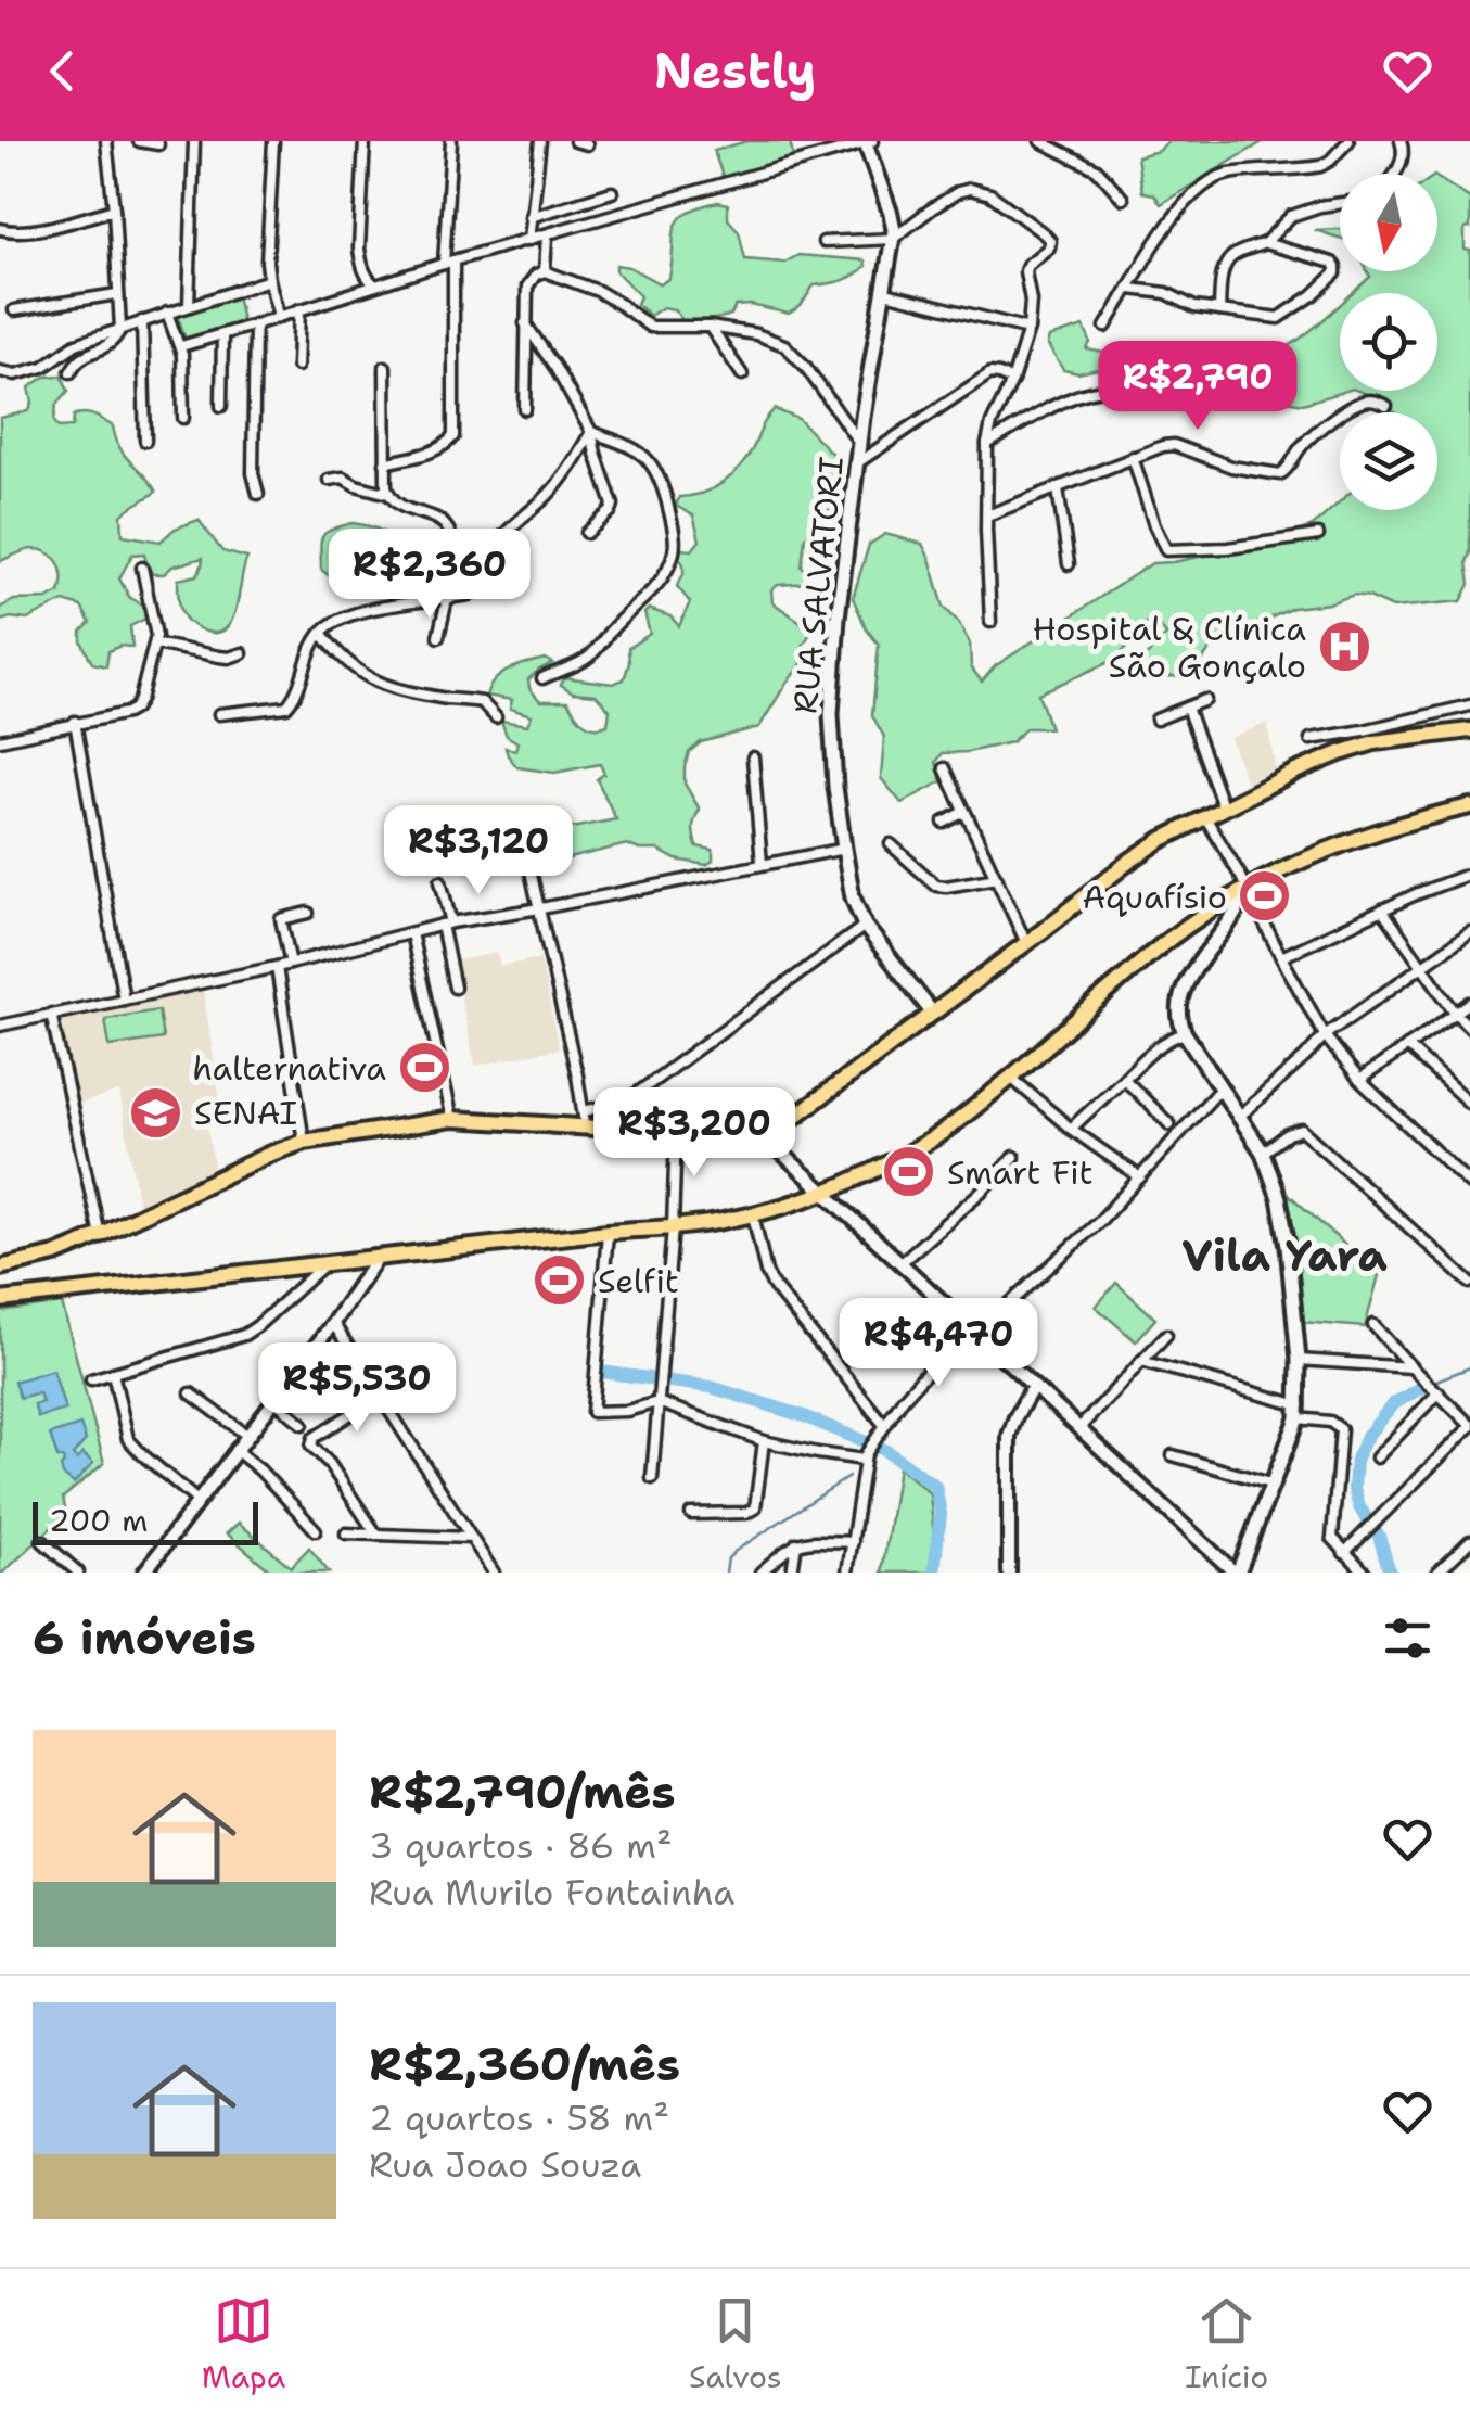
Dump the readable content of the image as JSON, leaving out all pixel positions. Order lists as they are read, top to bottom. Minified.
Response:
{"streets":{"main road":["RUA SALVATORI"]},"districts":["Vila Yara"],"places":{"hospital":["Hospital & Clínica São Gonçalo"],"sports":["Aquafísio","halternativa","Smart Fit","Selfit"],"school or university":["SENAI"]},"scale_bar":"200 m","north":"bottom","page":{"header":"Nestly","price":["R$2,790","R$2,360","R$3,120","R$3,200","R$4,470","R$5,530"],"scale":"200 m","heading":"6 imóveis","list":[{"name":"R$2,790/mês","note":"3 quartos · 86 m² · Rua Murilo Fontainha"},{"name":"R$2,360/mês","note":"2 quartos · 58 m² · Rua Joao Souza"}],"tabs":["Mapa","Salvos","Início"]}}
